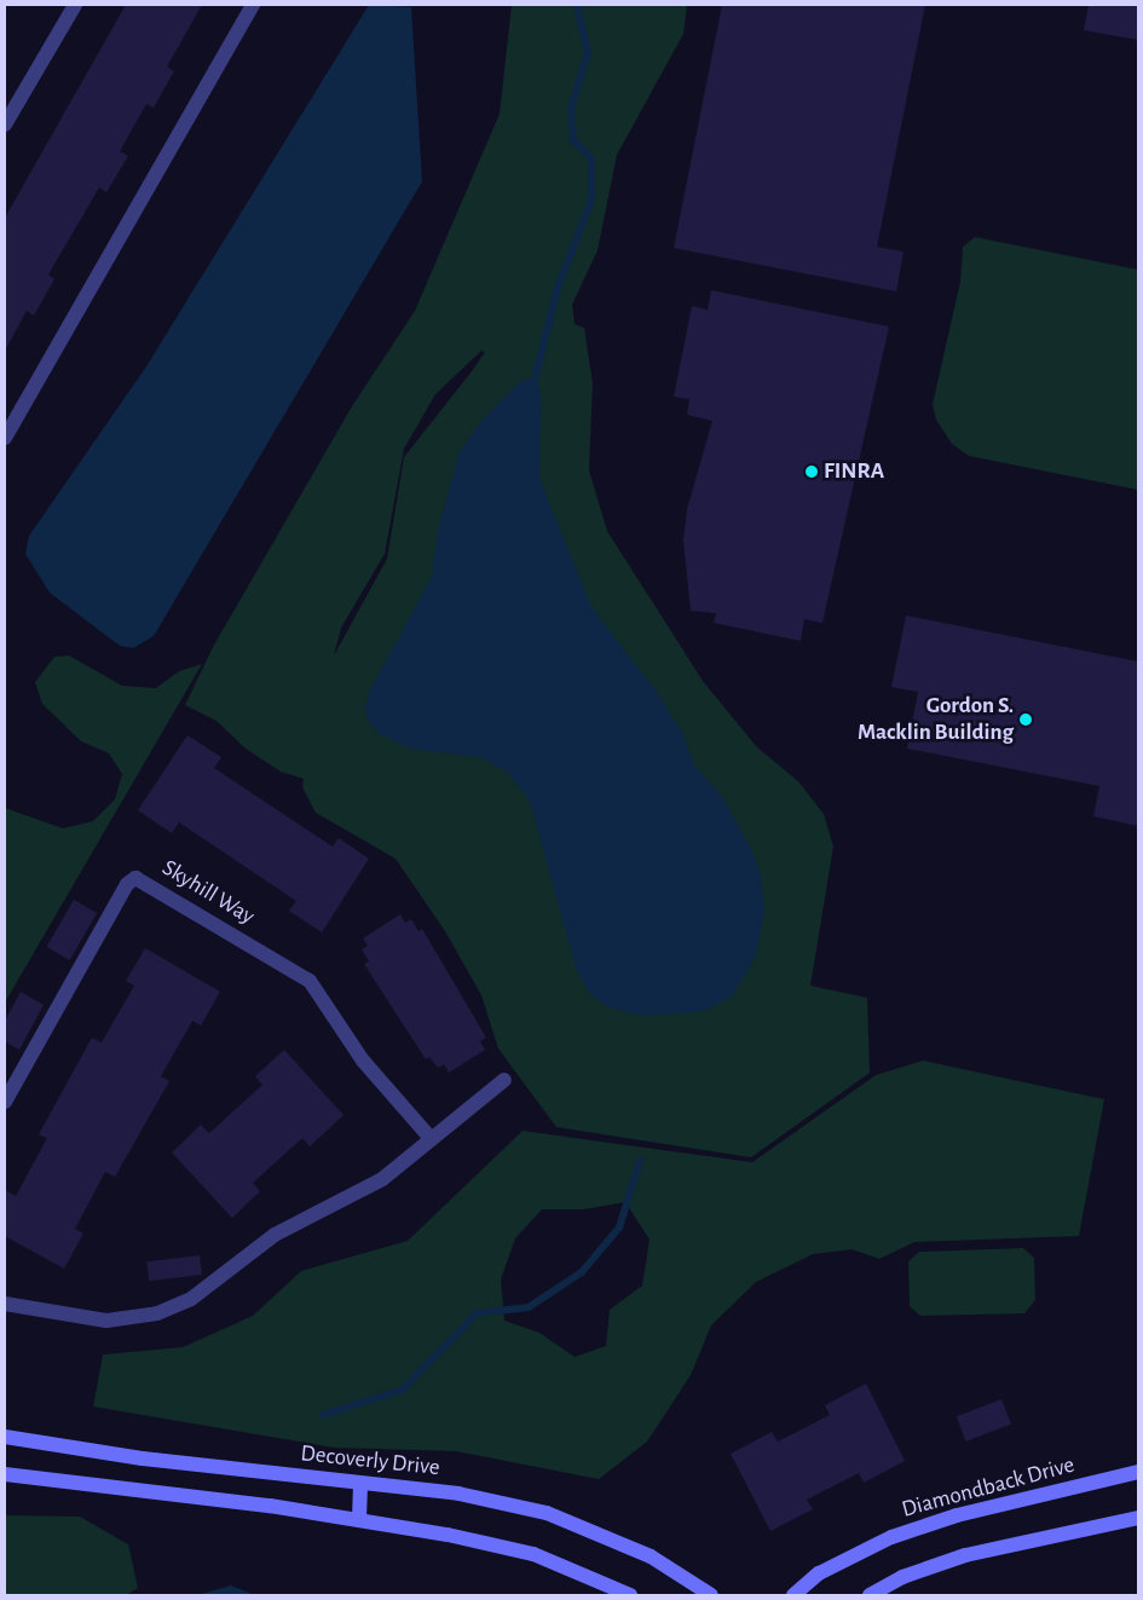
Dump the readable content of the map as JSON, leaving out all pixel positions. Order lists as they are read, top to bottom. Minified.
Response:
{"streets":{"street":["Skyhill Way","Decoverly Drive","Diamondback Drive"]},"places":["FINRA","Gordon S. Macklin Building"]}
